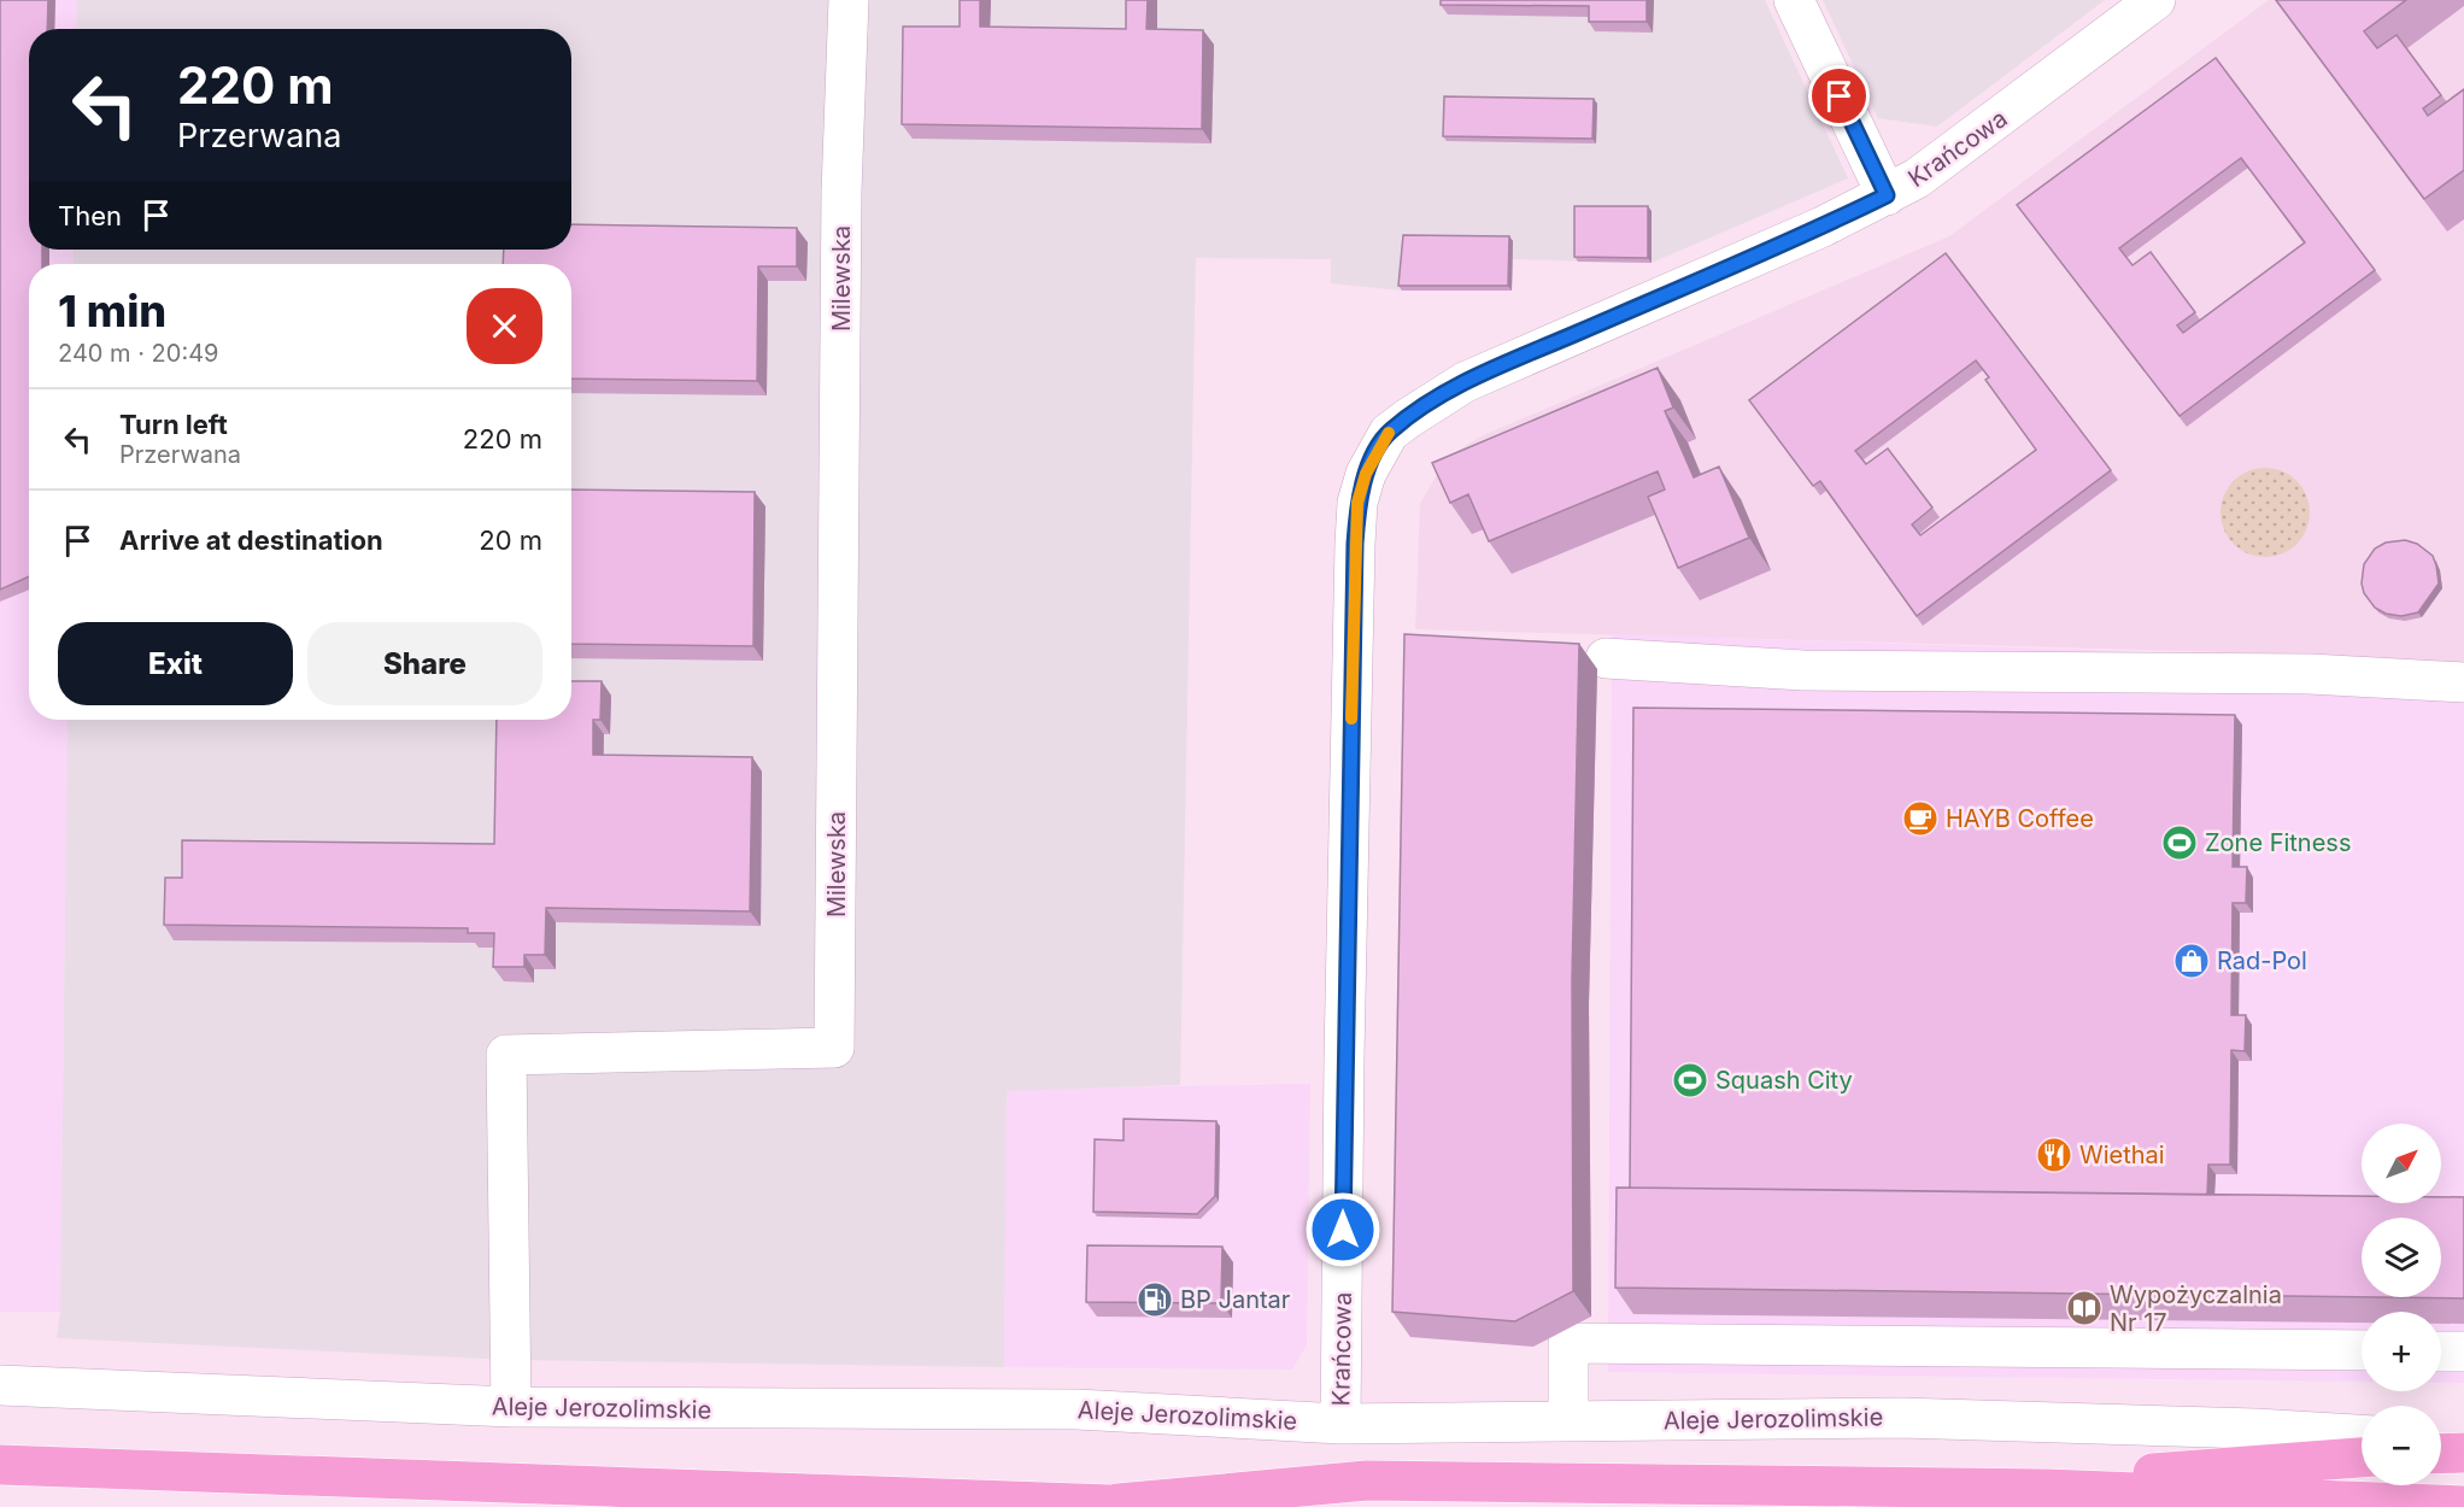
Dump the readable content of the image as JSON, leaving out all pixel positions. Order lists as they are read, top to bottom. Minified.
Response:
{"streets":{"street":["Krańcowa","Milewska","Aleje Jerozolimskie"]},"crossings":[["Krańcowa","Aleje Jerozolimskie"],["Milewska","Aleje Jerozolimskie"]],"places":{"cafe":["HAYB Coffee"],"sports":["Zone Fitness","Squash City"],"shop":["Rad-Pol"],"restaurant":["Wiethai"],"fuel station":["BP Jantar"],"library":["Wypożyczalnia Nr 17"]},"north":"top right","page":{"turn":["220 m","Przerwana"],"then":"Then","heading":["1 min","240 m · 20:49"],"list":[{"name":"Turn left","note":"Przerwana","value":"220 m"},{"name":"Arrive at destination","value":"20 m"}],"buttons":["Exit","Share"],"map_buttons":["+","−"]}}
